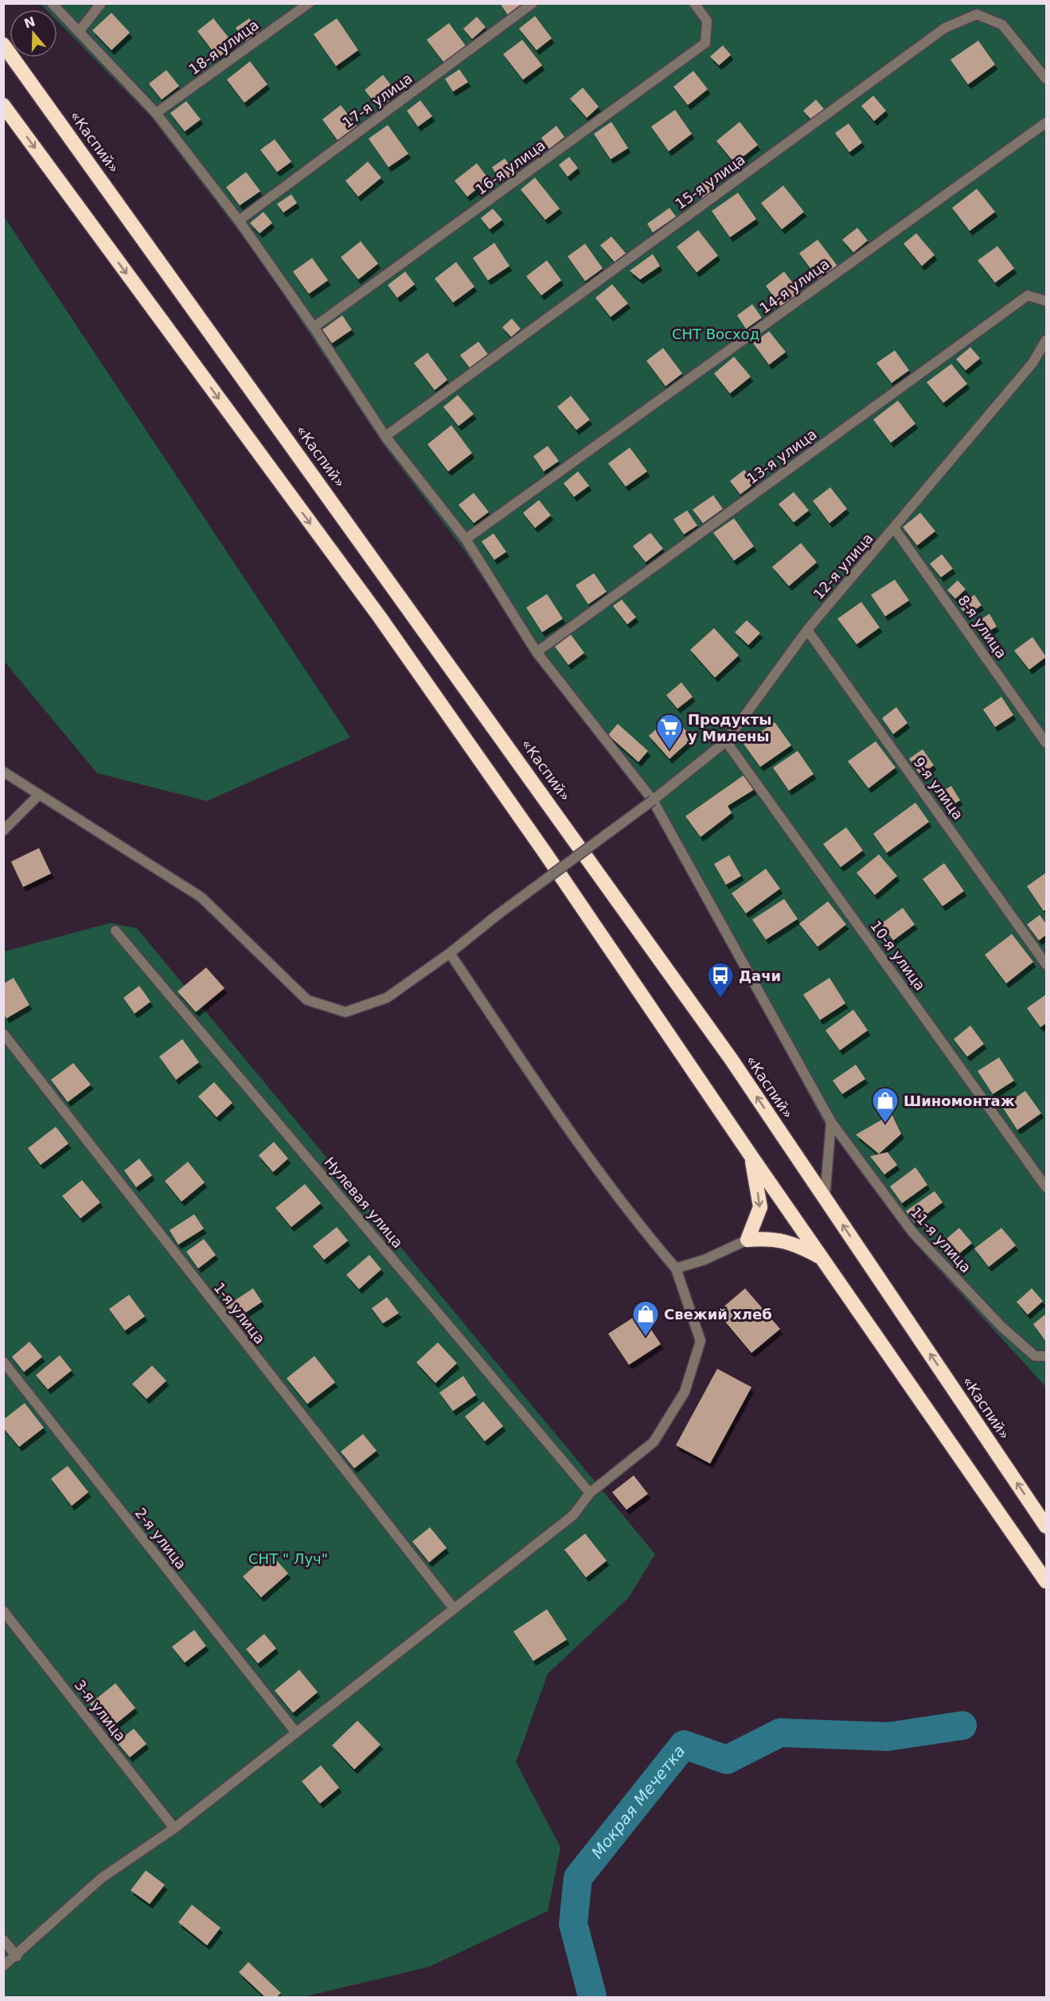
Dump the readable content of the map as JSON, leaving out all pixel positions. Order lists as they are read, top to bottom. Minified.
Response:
{"streets":{"highway":["«Каспий»"],"street":["18-я улица","17-я улица","16-я улица","15-я улица","14-я улица","13-я улица","12-я улица","8-я улица","9-я улица","10-я улица","Нулевая улица","11-я улица","1-я улица","2-я улица","3-я улица"]},"crossings":[["18-я улица","11-я улица"],["17-я улица","11-я улица"],["16-я улица","11-я улица"],["15-я улица","11-я улица"],["14-я улица","11-я улица"],["13-я улица","11-я улица"],["12-я улица","8-я улица"],["12-я улица","9-я улица"],["12-я улица","10-я улица"],["12-я улица","11-я улица"]],"water":["Мокрая Мечетка"],"parks":["СНТ Восход","СНТ \" Луч\""],"places":{"supermarket":["Продукты у Милены"],"bus stop":["Дачи"],"shop":["Шиномонтаж","Свежий хлеб"]},"north":"top"}
